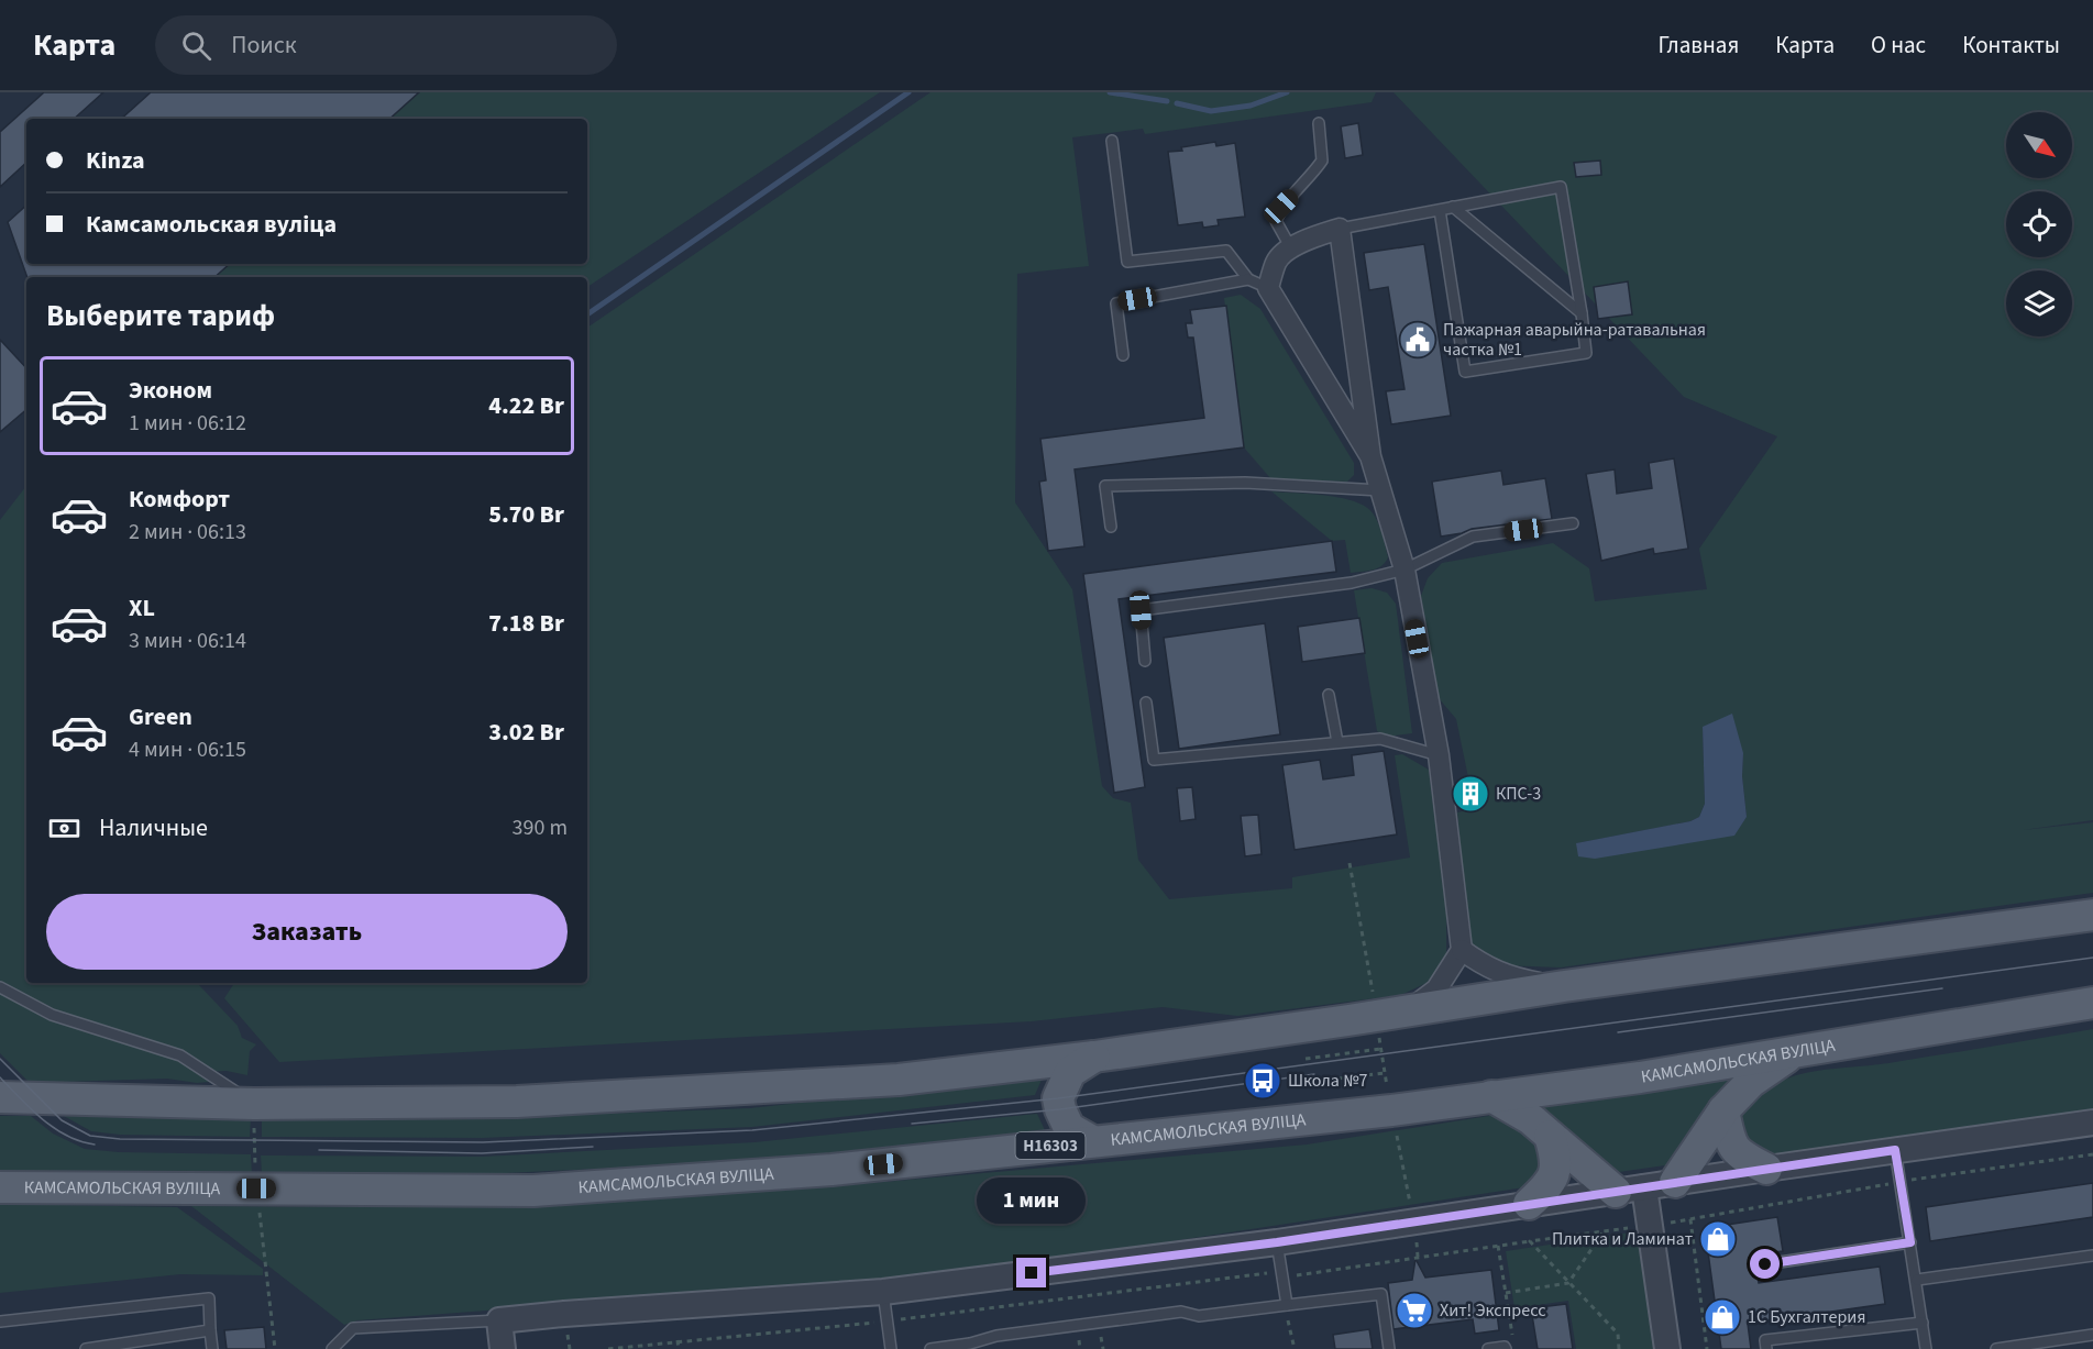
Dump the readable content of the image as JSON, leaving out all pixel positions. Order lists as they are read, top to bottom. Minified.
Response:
{"streets":{"main road":["КАМСАМОЛЬСКАЯ ВУЛІЦА","Н16303"]},"places":{"public building":["Пажарная аварыйна-ратавальная частка №1"],"building":["КПС-3"],"bus stop":["Школа №7"],"shop":["Плитка и Ламинат","1С Бухгалтерия"],"supermarket":["Хит! Экспресс"]},"north":"bottom right","page":{"header":"Карта","search":"Поиск","nav":["Главная","Карта","О нас","Контакты"],"banner":["Kinza","Камсамольская вуліца"],"heading":"Выберите тариф","list":[{"name":"Эконом","note":"1 мин · 06:12","value":"4.22 Br"},{"name":"Комфорт","note":"2 мин · 06:13","value":"5.70 Br"},{"name":"XL","note":"3 мин · 06:14","value":"7.18 Br"},{"name":"Green","note":"4 мин · 06:15","value":"3.02 Br"}],"pay":["Наличные","390 m"],"buttons":"Заказать","bubble":"1 мин"}}
